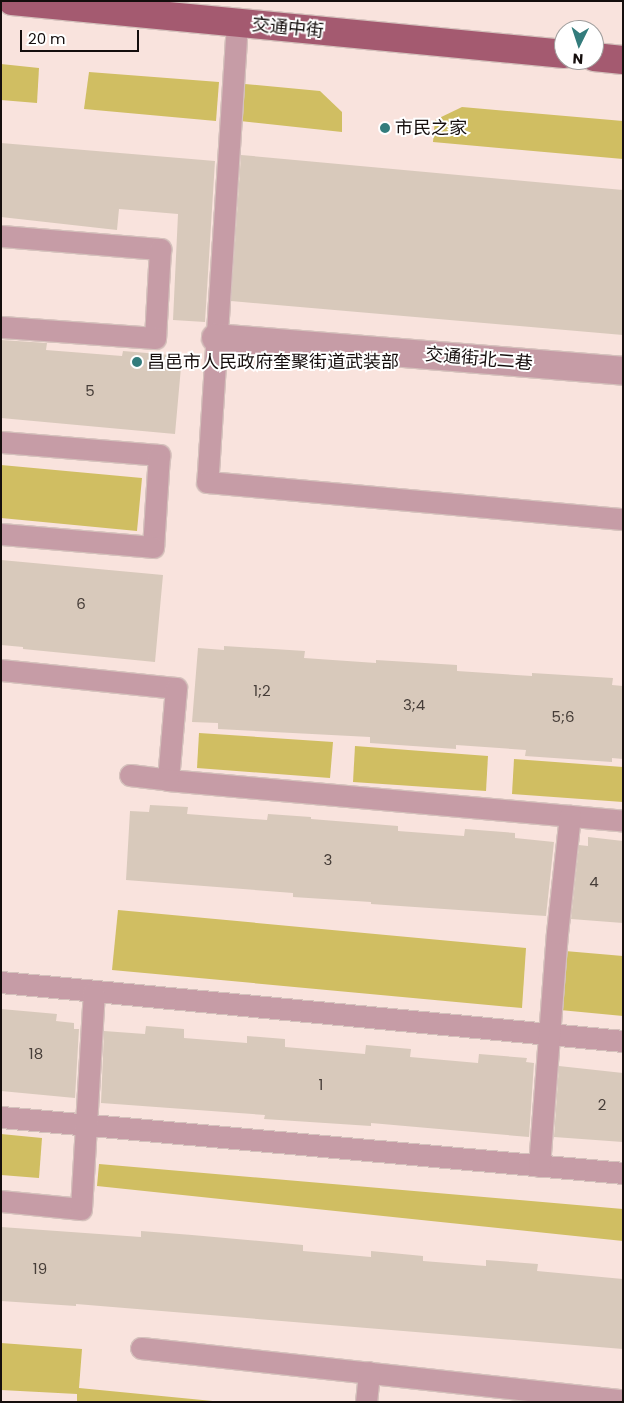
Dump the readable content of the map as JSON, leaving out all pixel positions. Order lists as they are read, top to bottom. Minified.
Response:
{"streets":{"main road":["交通中街"],"street":["交通街北二巷"]},"places":["市民之家","昌邑市人民政府奎聚街道武装部"],"house_numbers":["5","6","1;2","3;4","5;6","3","4","18","1","2","19"],"scale_bar":"20 m","north":"bottom"}
